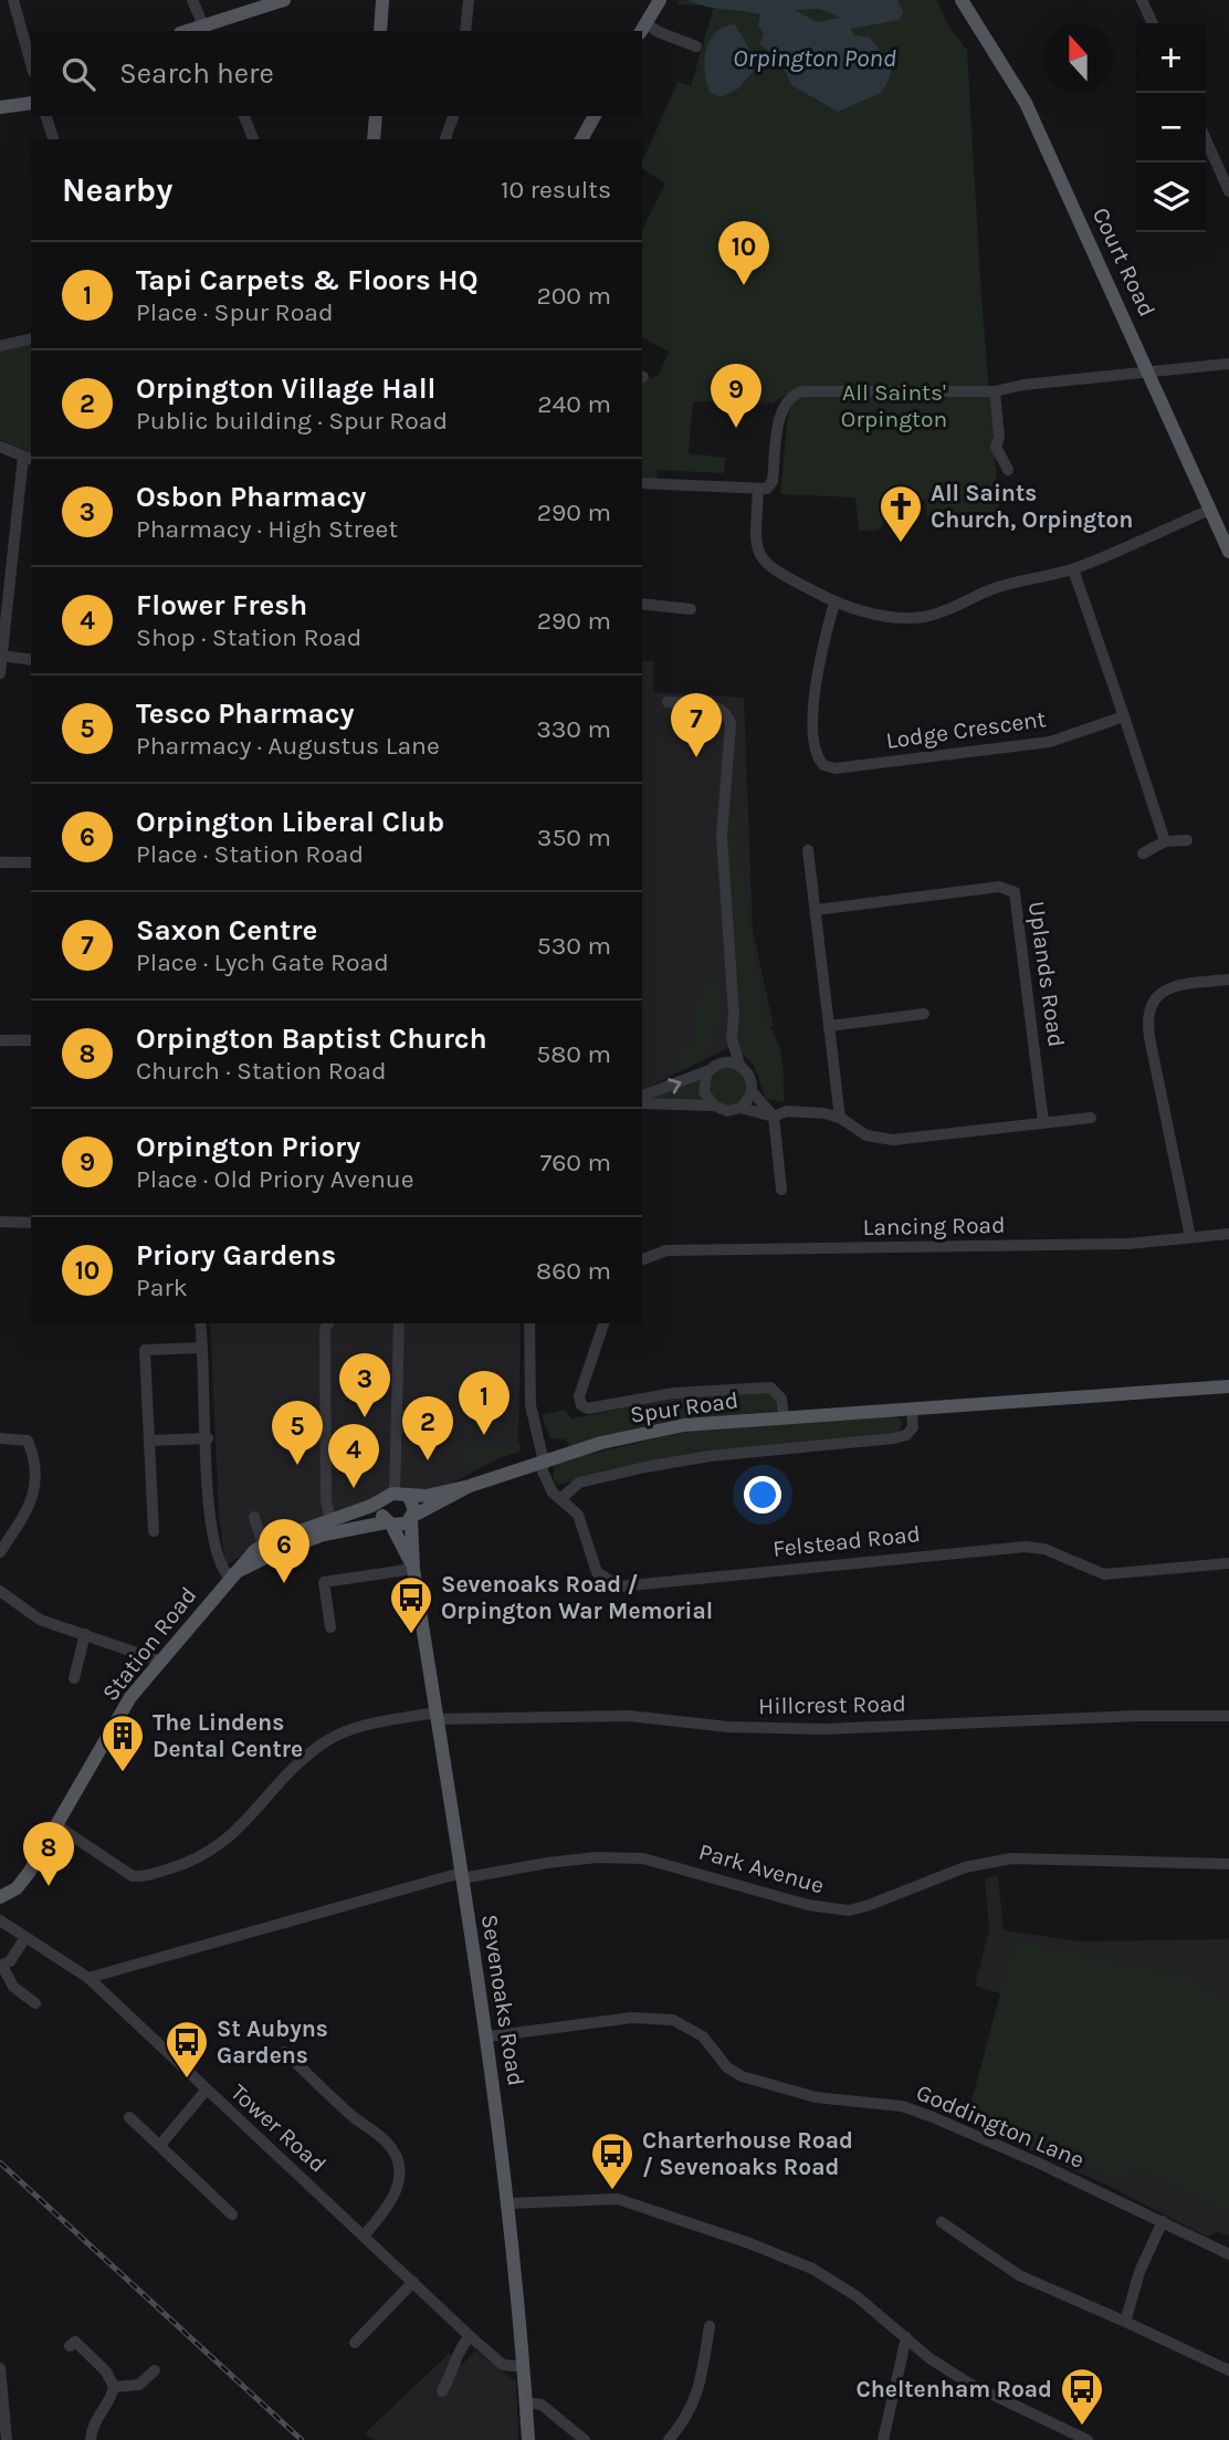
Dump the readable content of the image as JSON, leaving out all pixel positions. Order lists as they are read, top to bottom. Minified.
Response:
{"streets":{"main road":["Court Road","Spur Road","Station Road","Sevenoaks Road"],"street":["Lodge Crescent","Uplands Road","Lancing Road","Felstead Road","Hillcrest Road","Park Avenue","Goddington Lane","Tower Road"]},"crossings":[["Spur Road","Felstead Road"],["Spur Road","Station Road"],["Spur Road","Sevenoaks Road"],["Station Road","Hillcrest Road"],["Station Road","Sevenoaks Road"],["Hillcrest Road","Sevenoaks Road"],["Park Avenue","Sevenoaks Road"],["Park Avenue","Tower Road"],["Sevenoaks Road","Goddington Lane"],["Sevenoaks Road","Tower Road"]],"water":["Orpington Pond"],"parks":["All Saints' Orpington"],"places":{"church":["All Saints Church, Orpington"],"bus stop":["Sevenoaks Road / Orpington War Memorial","St Aubyns Gardens","Charterhouse Road / Sevenoaks Road","Cheltenham Road"],"building":["The Lindens Dental Centre"]},"north":"top","page":{"map_buttons":["+","−"],"search":"Search here","heading":["Nearby","10 results"],"pins":["10","9","7","3","1","2","5","4","6","8"],"list":[{"mark":"1","name":"Tapi Carpets & Floors HQ","note":"Place · Spur Road","value":"200 m"},{"mark":"2","name":"Orpington Village Hall","note":"Public building · Spur Road","value":"240 m"},{"mark":"3","name":"Osbon Pharmacy","note":"Pharmacy · High Street","value":"290 m"},{"mark":"4","name":"Flower Fresh","note":"Shop · Station Road","value":"290 m"},{"mark":"5","name":"Tesco Pharmacy","note":"Pharmacy · Augustus Lane","value":"330 m"},{"mark":"6","name":"Orpington Liberal Club","note":"Place · Station Road","value":"350 m"},{"mark":"7","name":"Saxon Centre","note":"Place · Lych Gate Road","value":"530 m"},{"mark":"8","name":"Orpington Baptist Church","note":"Church · Station Road","value":"580 m"},{"mark":"9","name":"Orpington Priory","note":"Place · Old Priory Avenue","value":"760 m"},{"mark":"10","name":"Priory Gardens","note":"Park","value":"860 m"}]}}
